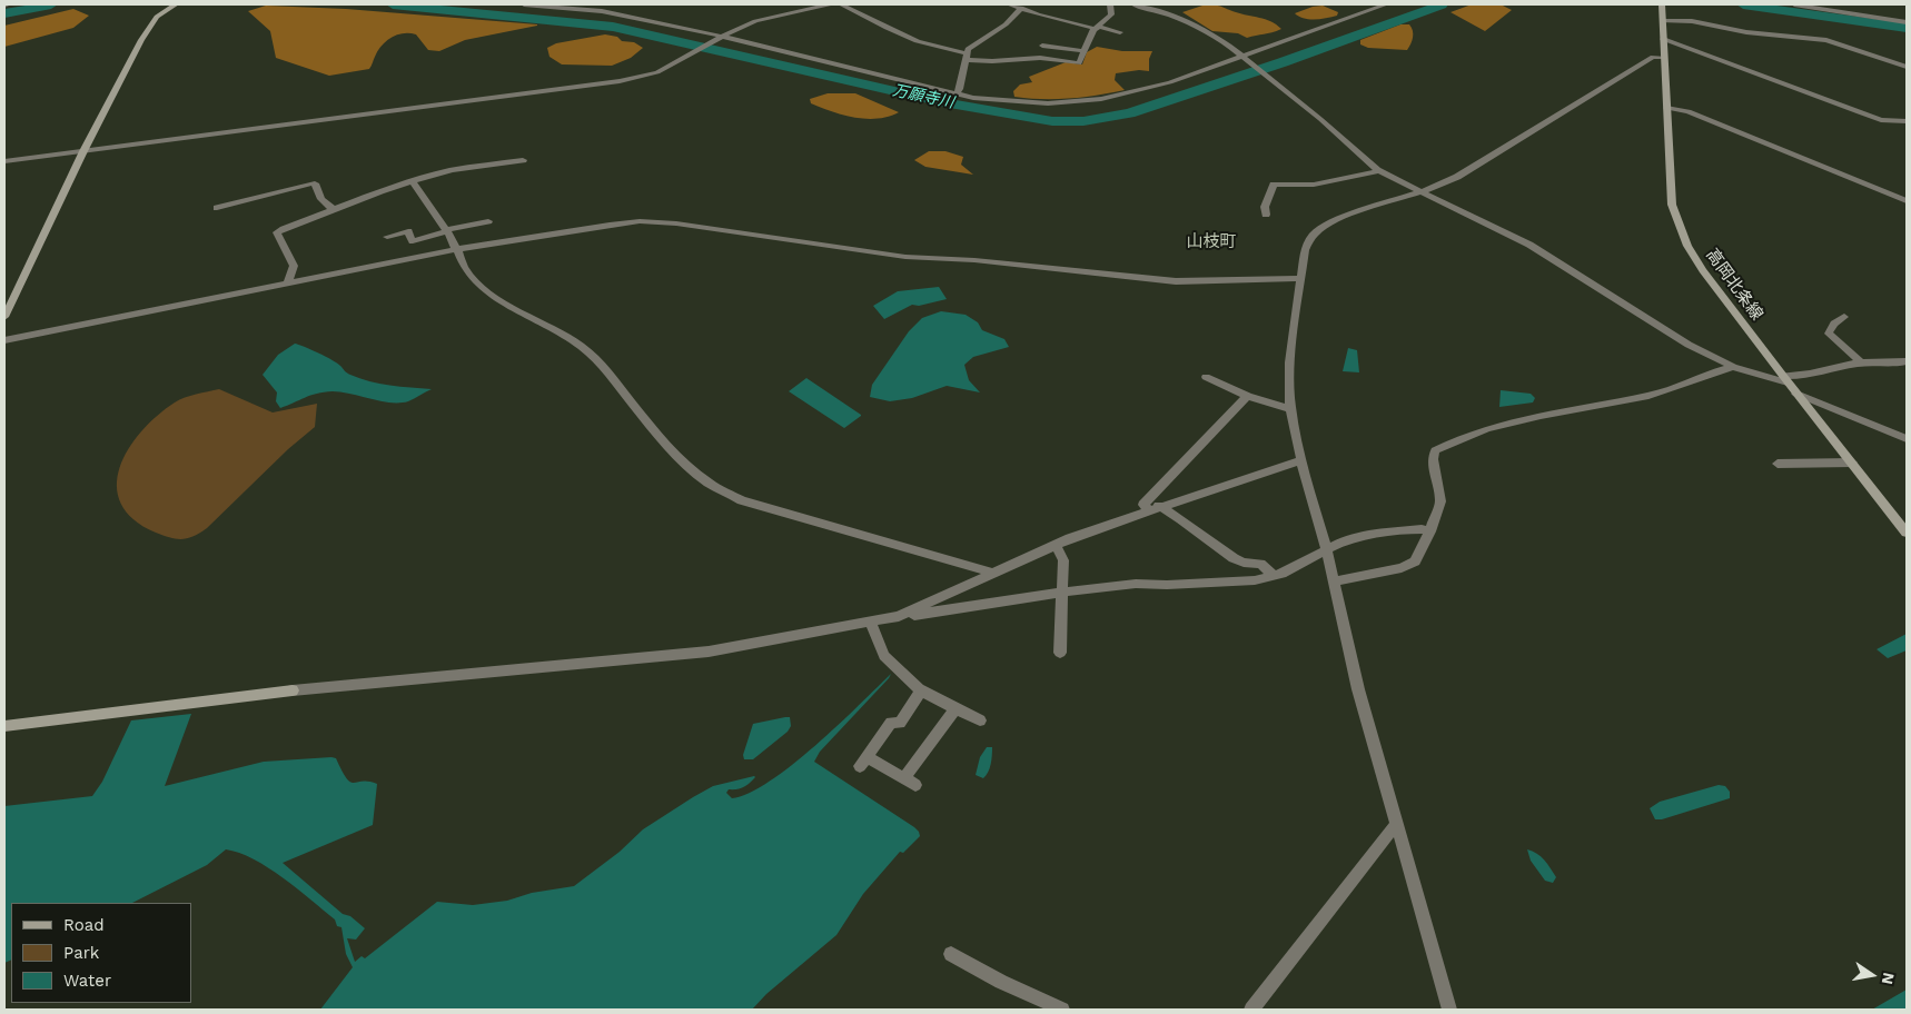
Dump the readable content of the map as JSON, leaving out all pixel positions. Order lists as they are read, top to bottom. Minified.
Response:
{"streets":{"main road":["高岡北条線"]},"districts":["山枝町"],"water":["万願寺川"],"legend":["Road","Park","Water"],"north":"right"}
